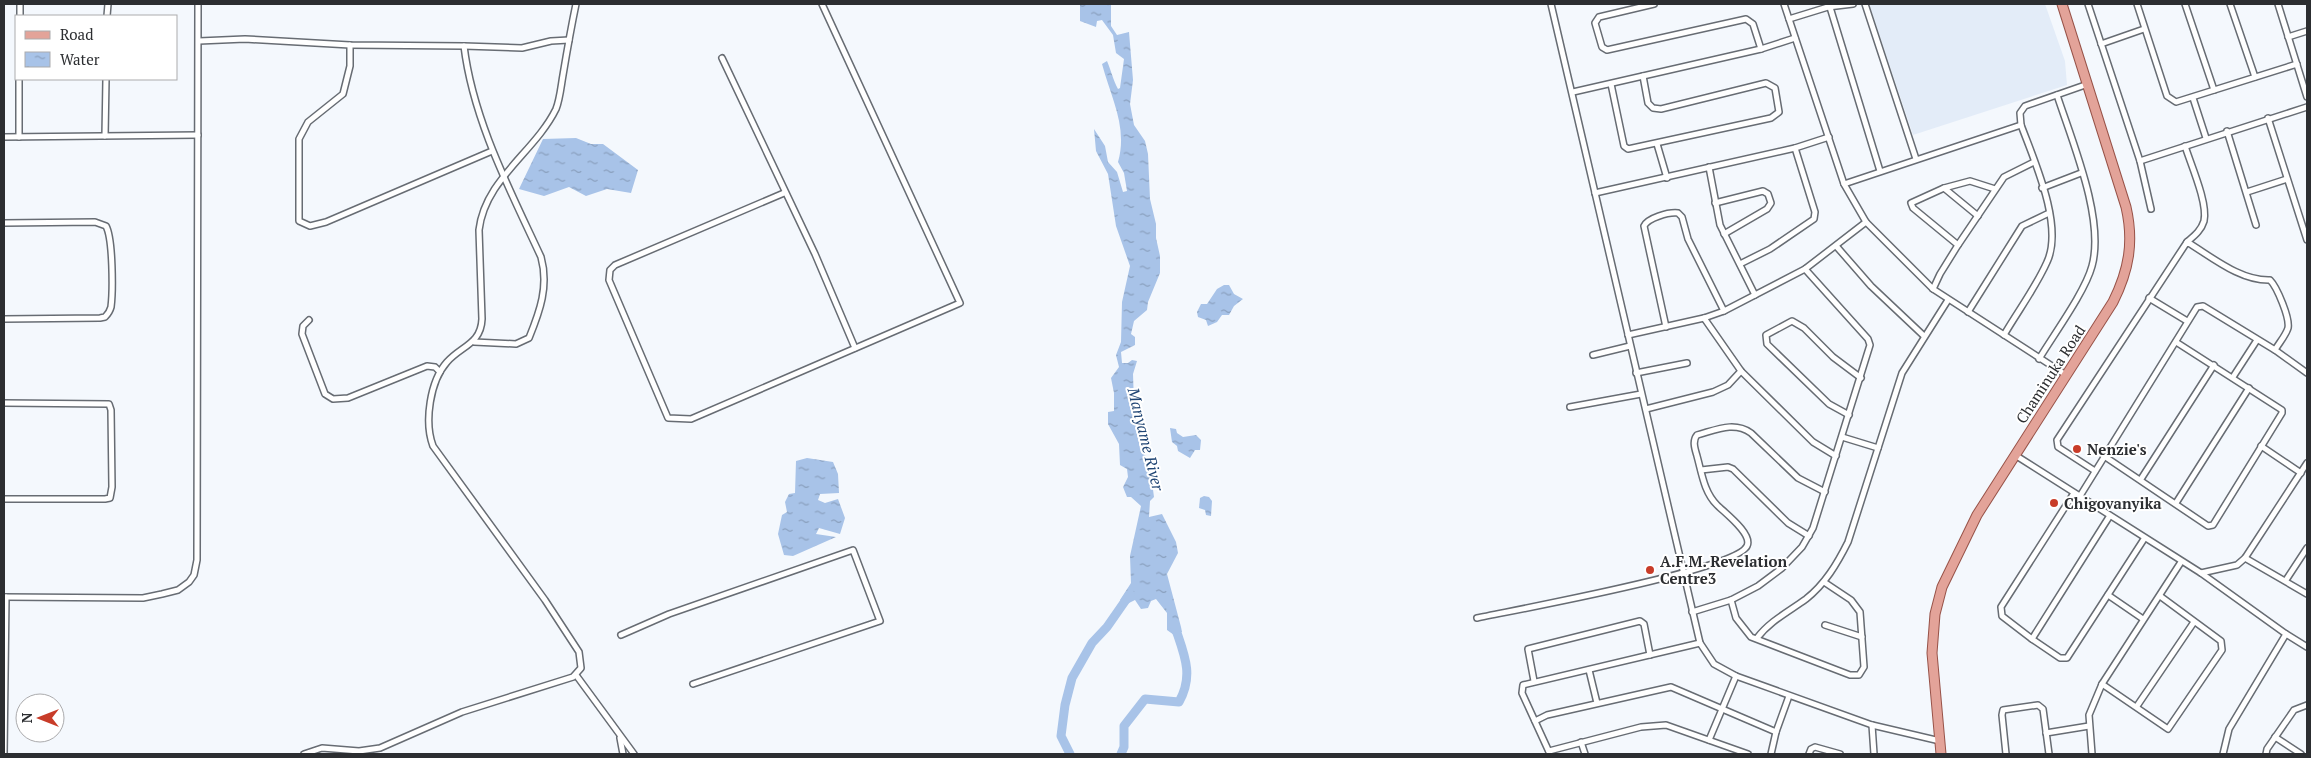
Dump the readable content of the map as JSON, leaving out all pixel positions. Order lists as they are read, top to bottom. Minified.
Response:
{"streets":{"main road":["Chaminuka Road"]},"water":["Manyame River"],"places":["Nenzie's","Chigovanyika","A.F.M. Revelation Centre3"],"legend":["Road","Water"],"north":"left"}
